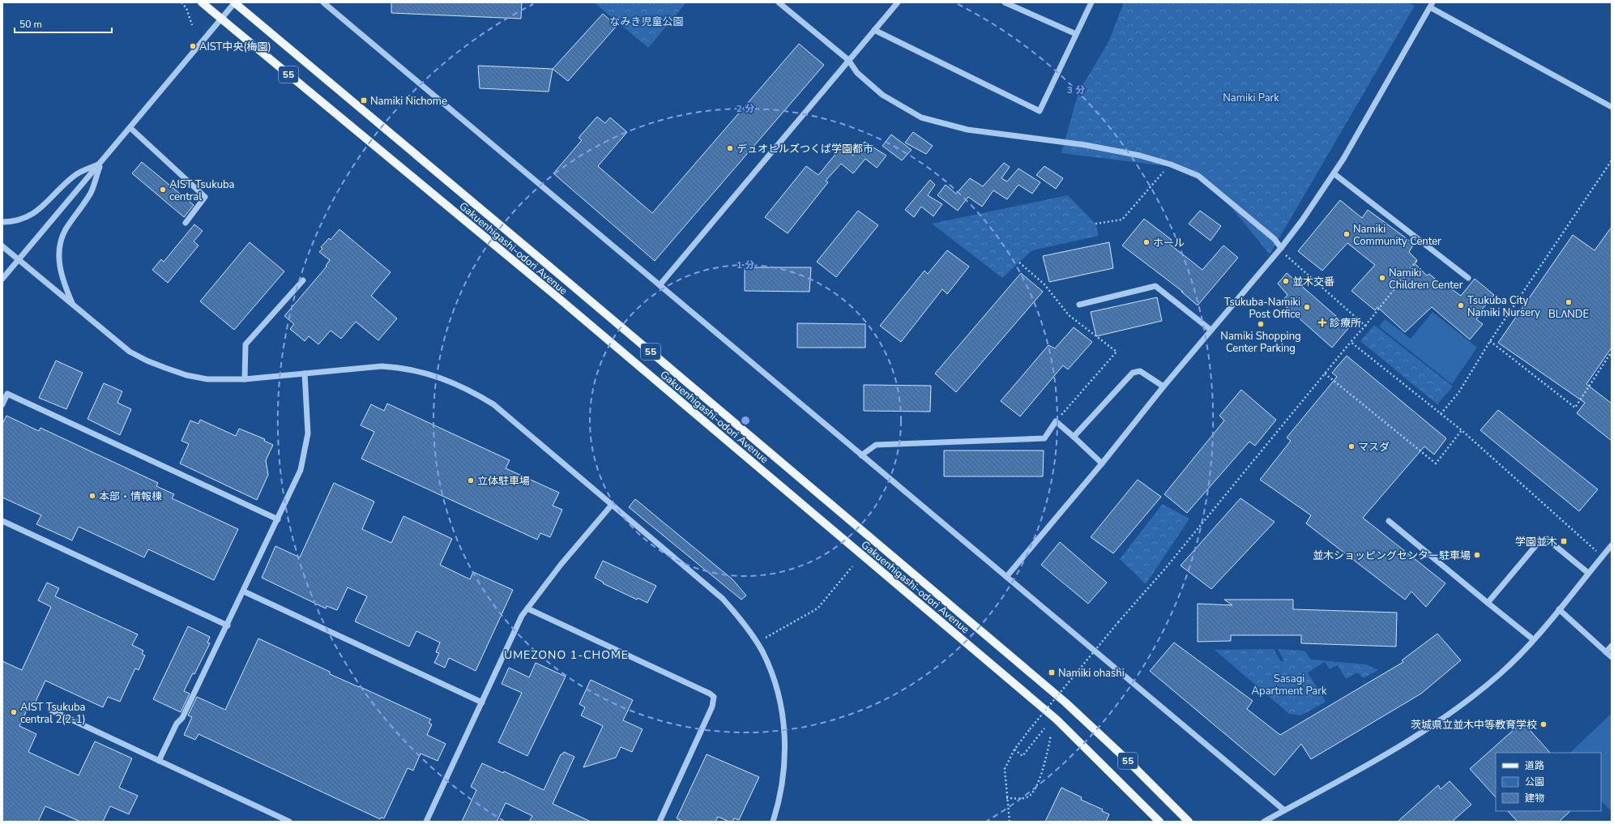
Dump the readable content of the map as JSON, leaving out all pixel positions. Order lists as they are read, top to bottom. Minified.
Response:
{"streets":{"main road":["55","Gakuenhigashi-odori Avenue"]},"districts":["UMEZONO 1-CHOME"],"parks":["なみき児童公園","Namiki Park","Sasagi Apartment Park"],"places":{"other":["AIST中央(梅園)","デュオヒルズつくば学園都市","AIST Tsukuba central","Namiki Community Center","ホール","Namiki Children Center","並木交番","BLΛNDE","Tsukuba City Namiki Nursery","Tsukuba-Namiki Post Office","Namiki Shopping Center Parking","マスダ","立体駐車場","本部・情報棟","並木ショッピングセンター駐車場","AIST Tsukuba central 2(2-1)","茨城県立並木中等教育学校"],"transit":["Namiki Nichome","学園並木","Namiki ohashi"],"health":["診療所"]},"legend":["道路","公園","建物"],"scale_bar":"50 m","rings":["3 分","2 分","1 分"]}
